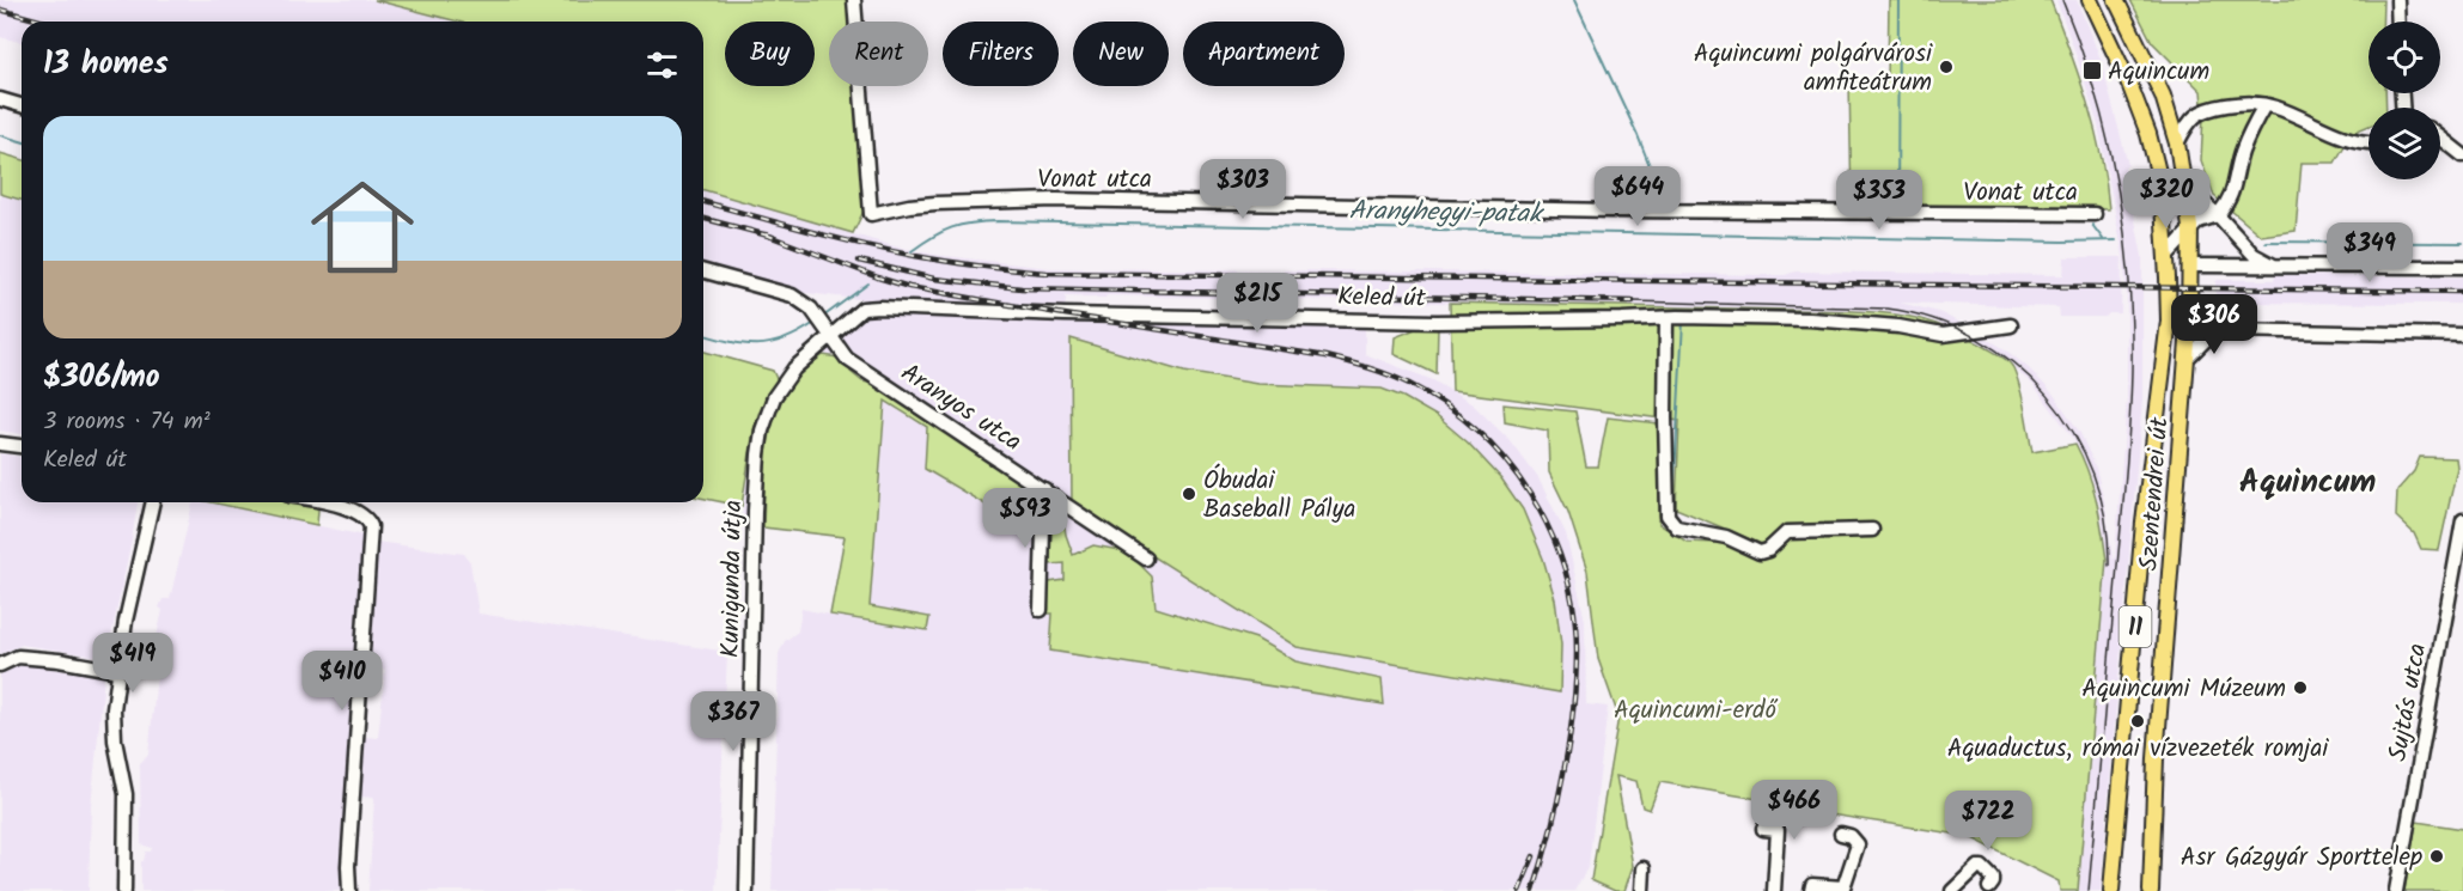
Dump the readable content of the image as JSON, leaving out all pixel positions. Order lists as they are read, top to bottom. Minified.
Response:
{"streets":{"main road":["Szentendrei út","11"],"street":["Vonat utca","Keled út","Aranyos utca","Kunigunda útja","Sujtás utca"]},"crossings":[["Keled út","Aranyos utca"],["Keled út","Kunigunda útja"],["Aranyos utca","Kunigunda útja"]],"districts":["Aquincum"],"water":["Aranyhegyi-patak"],"parks":["Aquincumi-erdő"],"places":{"other":["Aquincumi polgárvárosi amfiteátrum","Óbudai Baseball Pálya","Aquincumi Múzeum","Aquaductus, római vízvezeték romjai","Asr Gázgyár Sporttelep"],"transit":["Aquincum"]},"page":{"chip":["Buy","Rent","Filters","New","Apartment"],"heading":"13 homes","list":[{"name":"$306/mo","note":"3 rooms · 74 m² · Keled út"}],"price":["$303","$644","$320","$353","$349","$215","$306","$593","$419","$410","$367","$466","$722"]}}
